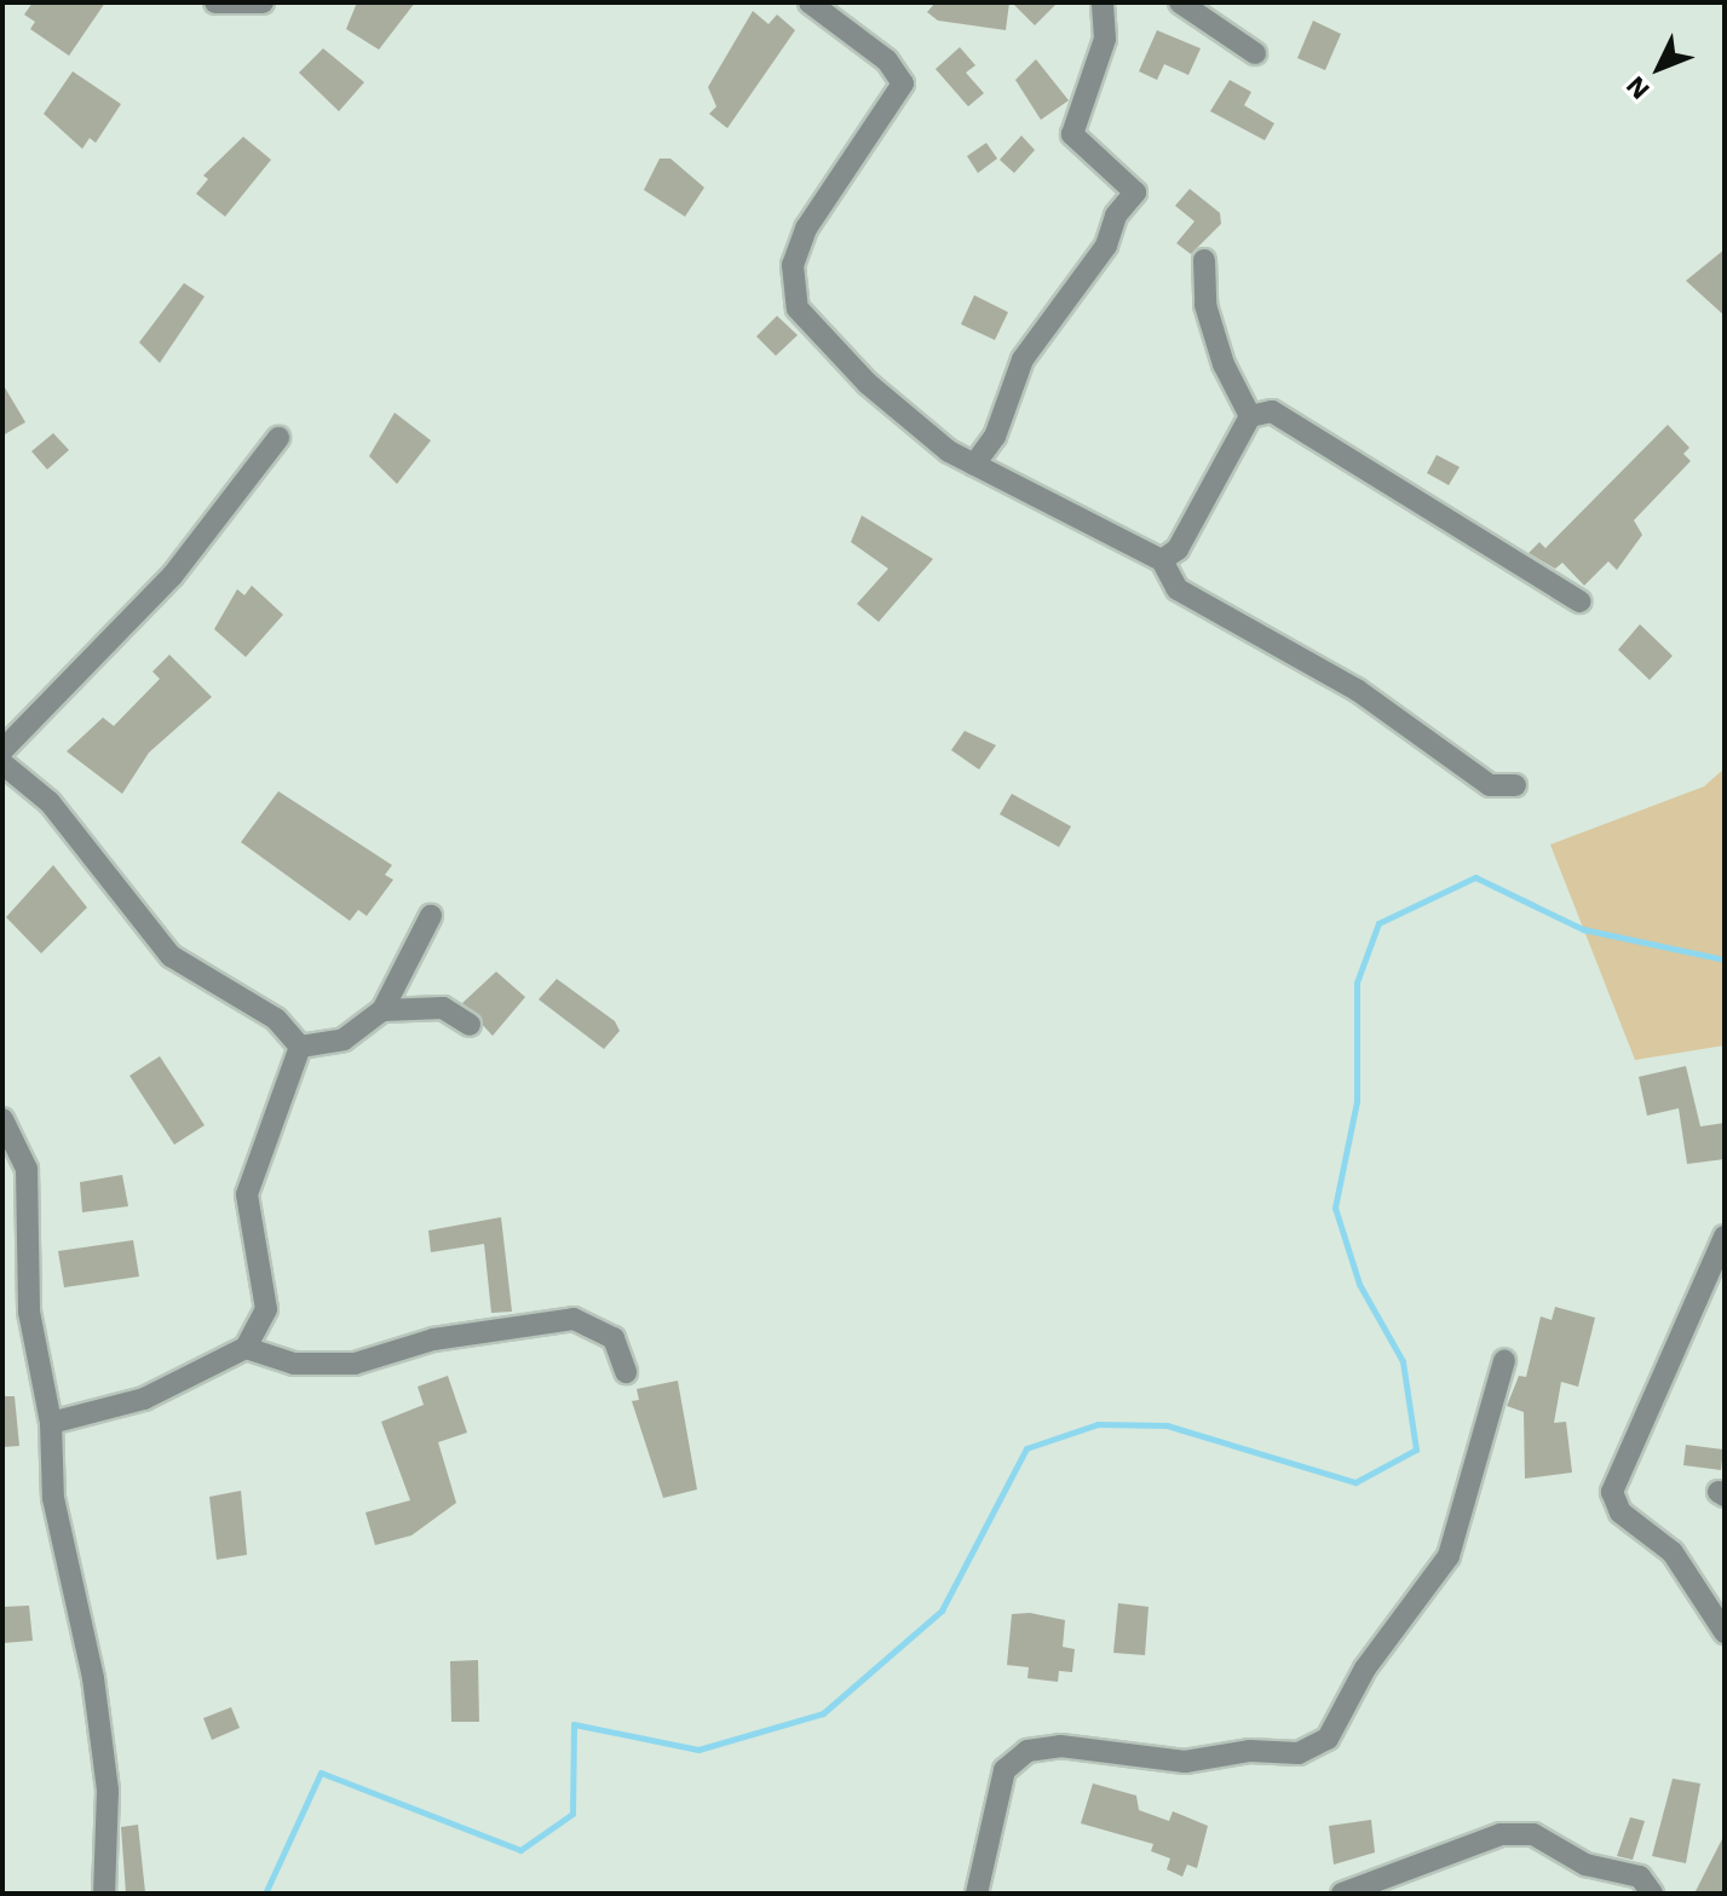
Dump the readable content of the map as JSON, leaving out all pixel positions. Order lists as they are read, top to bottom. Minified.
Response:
{"north":"bottom left"}
